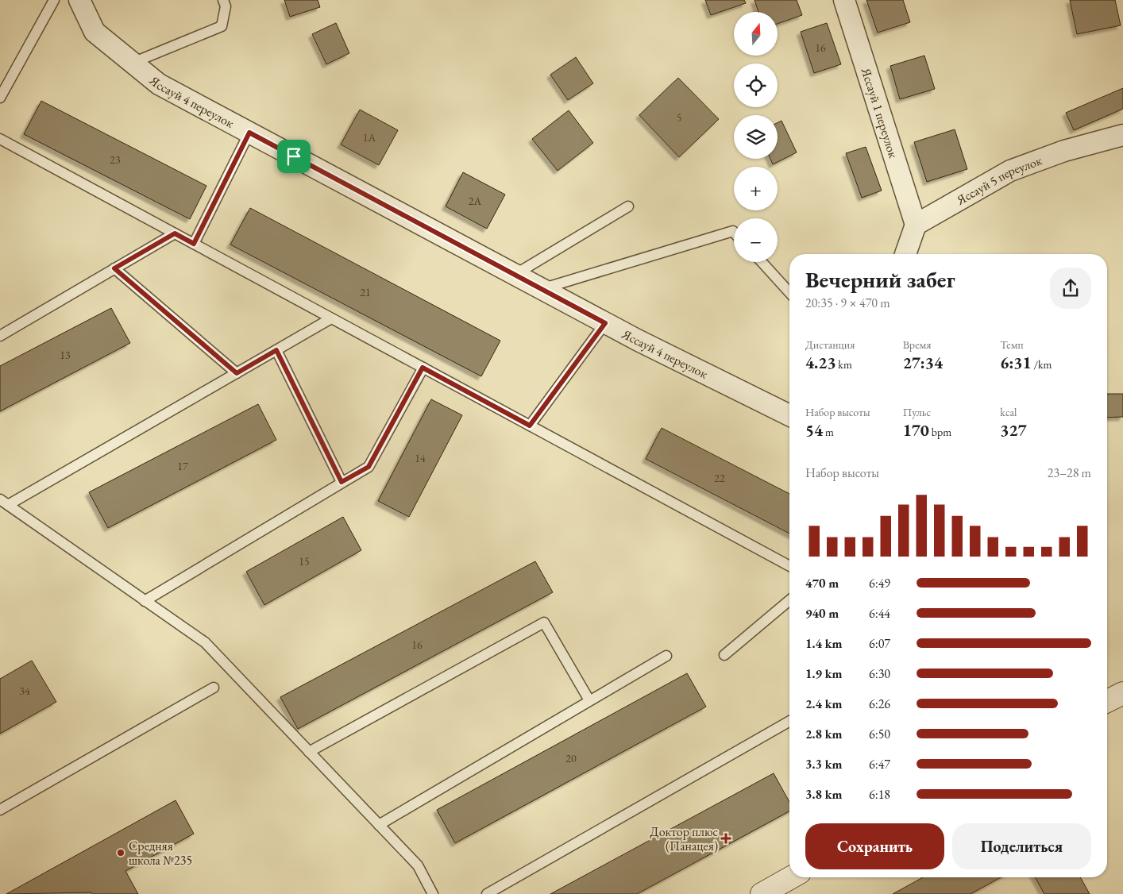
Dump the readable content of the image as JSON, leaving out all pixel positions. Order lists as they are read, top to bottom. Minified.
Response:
{"streets":{"street":["Яссауй 4 переулок","Яссауй 1 переулок","Яссауй 5 переулок"]},"crossings":[["Яссауй 1 переулок","Яссауй 5 переулок"]],"places":{"health":["Доктор плюс (Панацея)"],"other":["Средняя школа №235"]},"house_numbers":["16","5","1А","23","2А","21","13","14","17","22","15","16","34","20"],"north":"top","page":{"map_buttons":["+","−"],"heading":["Вечерний забег","20:35 · 9 × 470 m"],"stats":[["Дистанция","4.23 km"],["Время","27:34"],["Темп","6:31 /km"],["Набор высоты","54 m"],["Пульс","170 bpm"],["kcal","327"]],"chart":["Набор высоты","23–28 m"],"list":[{"name":"470 m","note":"6:49"},{"name":"940 m","note":"6:44"},{"name":"1.4 km","note":"6:07"},{"name":"1.9 km","note":"6:30"},{"name":"2.4 km","note":"6:26"},{"name":"2.8 km","note":"6:50"},{"name":"3.3 km","note":"6:47"},{"name":"3.8 km","note":"6:18"}],"buttons":["Сохранить","Поделиться"]}}
